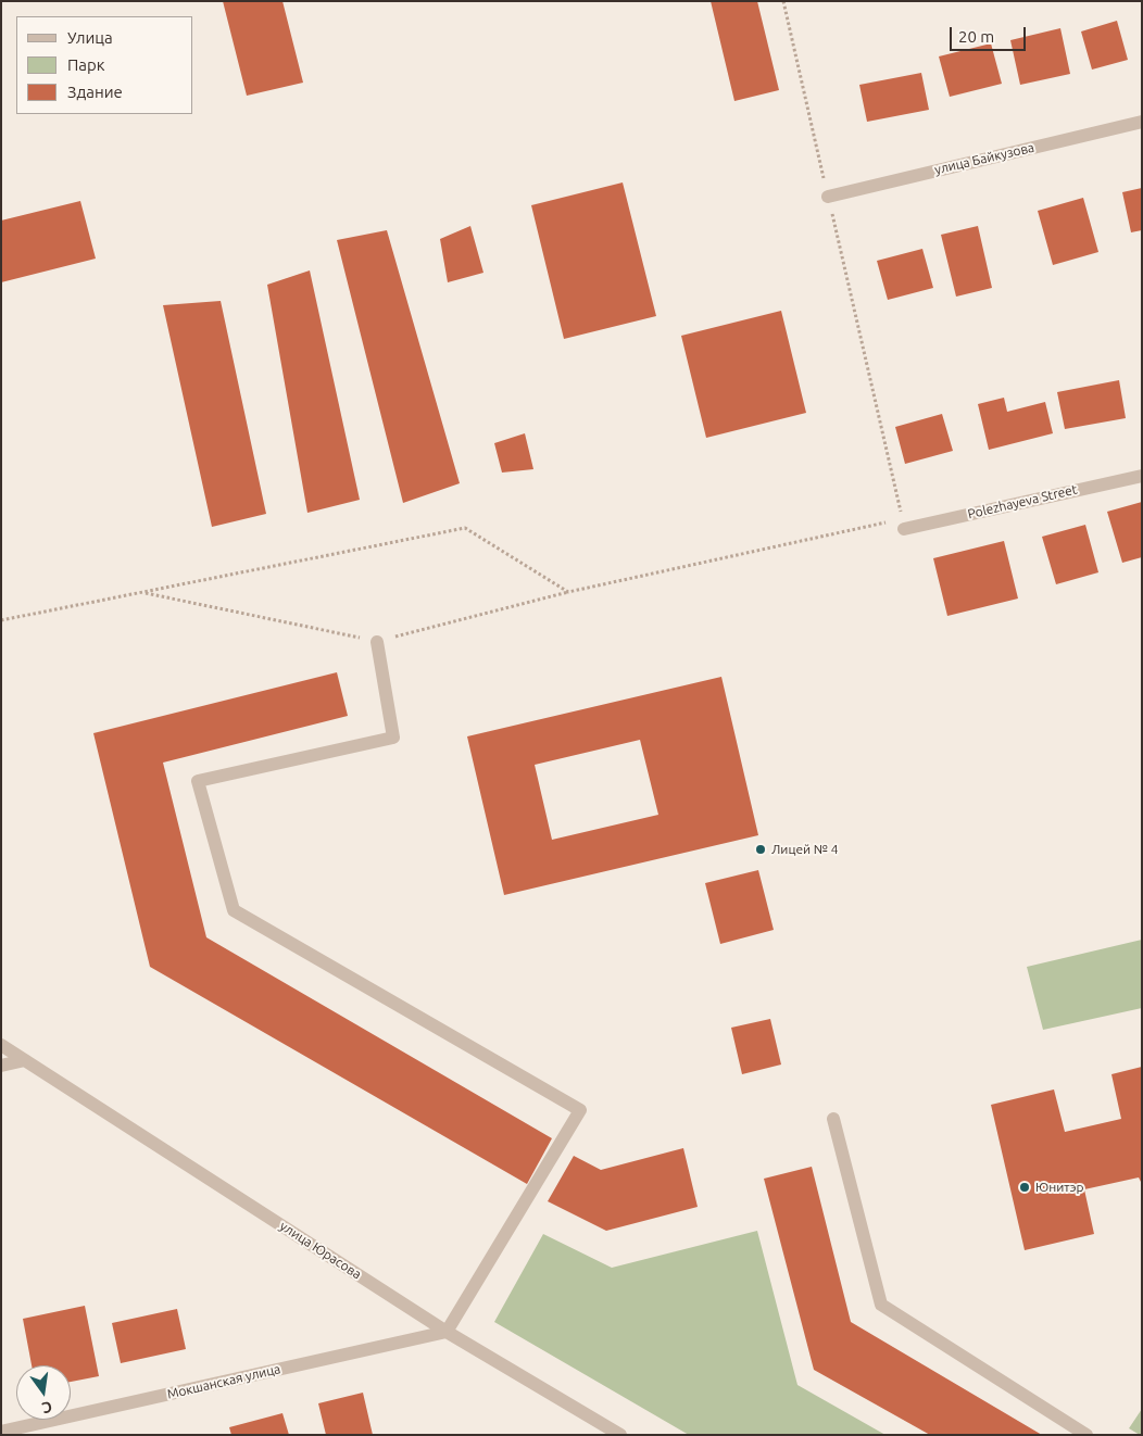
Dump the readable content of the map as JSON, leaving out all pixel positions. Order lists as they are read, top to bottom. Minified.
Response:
{"streets":{"street":["улица Байкузова","Polezhayeva Street","улица Юрасова","Мокшанская улица"]},"crossings":[["улица Юрасова","Мокшанская улица"]],"places":["Лицей № 4","Юнитэр"],"legend":["Улица","Парк","Здание"],"scale_bar":"20 m","north":"bottom"}
